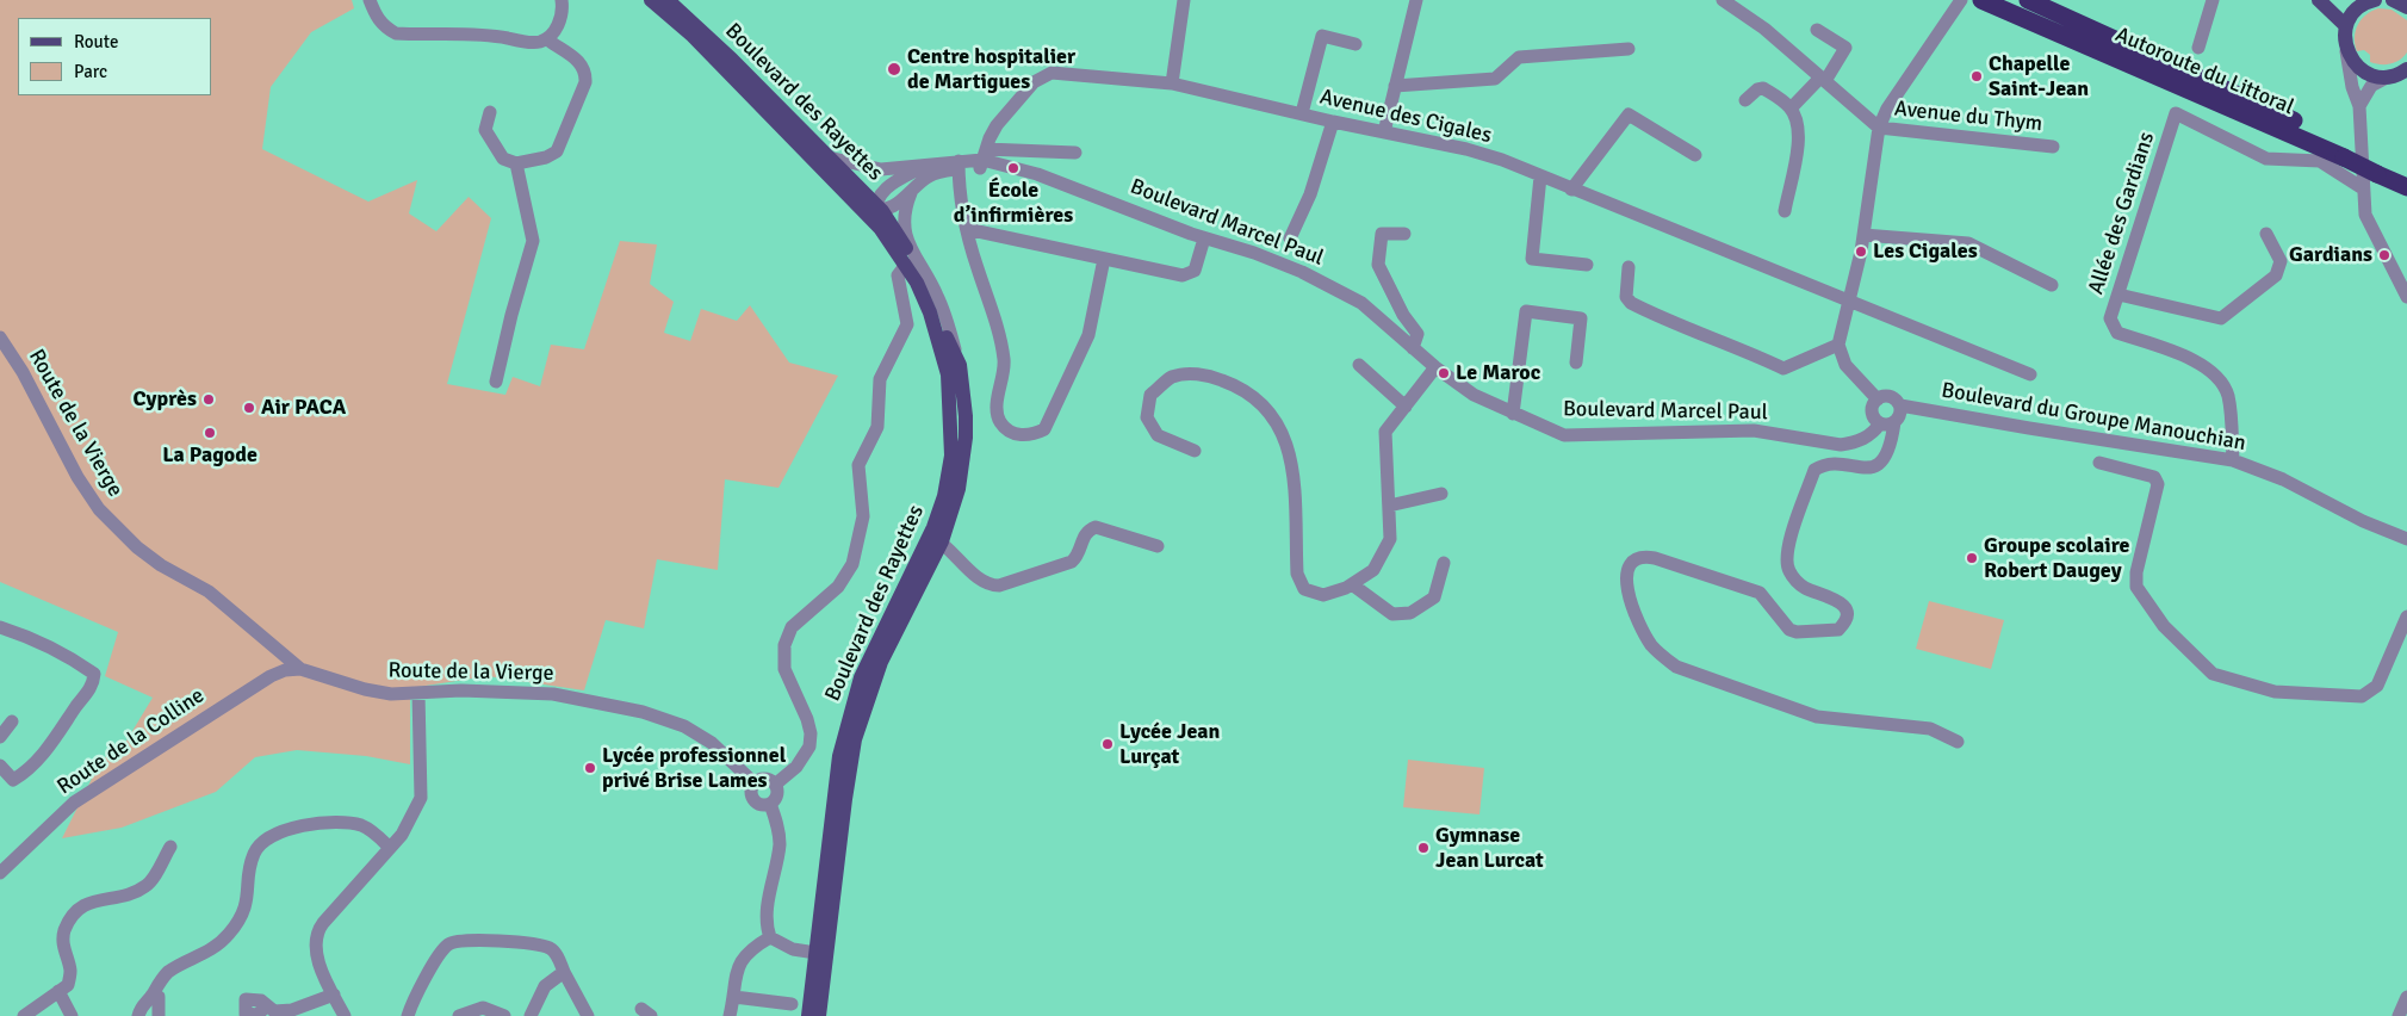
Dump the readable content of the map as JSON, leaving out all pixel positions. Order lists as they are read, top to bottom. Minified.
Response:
{"streets":{"highway":["Autoroute du Littoral"],"main road":["Boulevard des Rayettes"],"street":["Avenue des Cigales","Avenue du Thym","Allée des Gardians","Boulevard Marcel Paul","Boulevard du Groupe Manouchian","Route de la Vierge","Route de la Colline"]},"crossings":[["Boulevard des Rayettes","Boulevard Marcel Paul"],["Avenue des Cigales","Boulevard Marcel Paul"],["Allée des Gardians","Boulevard du Groupe Manouchian"],["Boulevard Marcel Paul","Boulevard du Groupe Manouchian"],["Route de la Vierge","Route de la Colline"]],"places":["Centre hospitalier de Martigues","Chapelle Saint-Jean","École d’infirmières","Les Cigales","Gardians","Le Maroc","Cyprès","Air PACA","La Pagode","Groupe scolaire Robert Daugey","Lycée Jean Lurçat","Lycée professionnel privé Brise Lames","Gymnase Jean Lurcat"],"legend":["Route","Parc"]}
